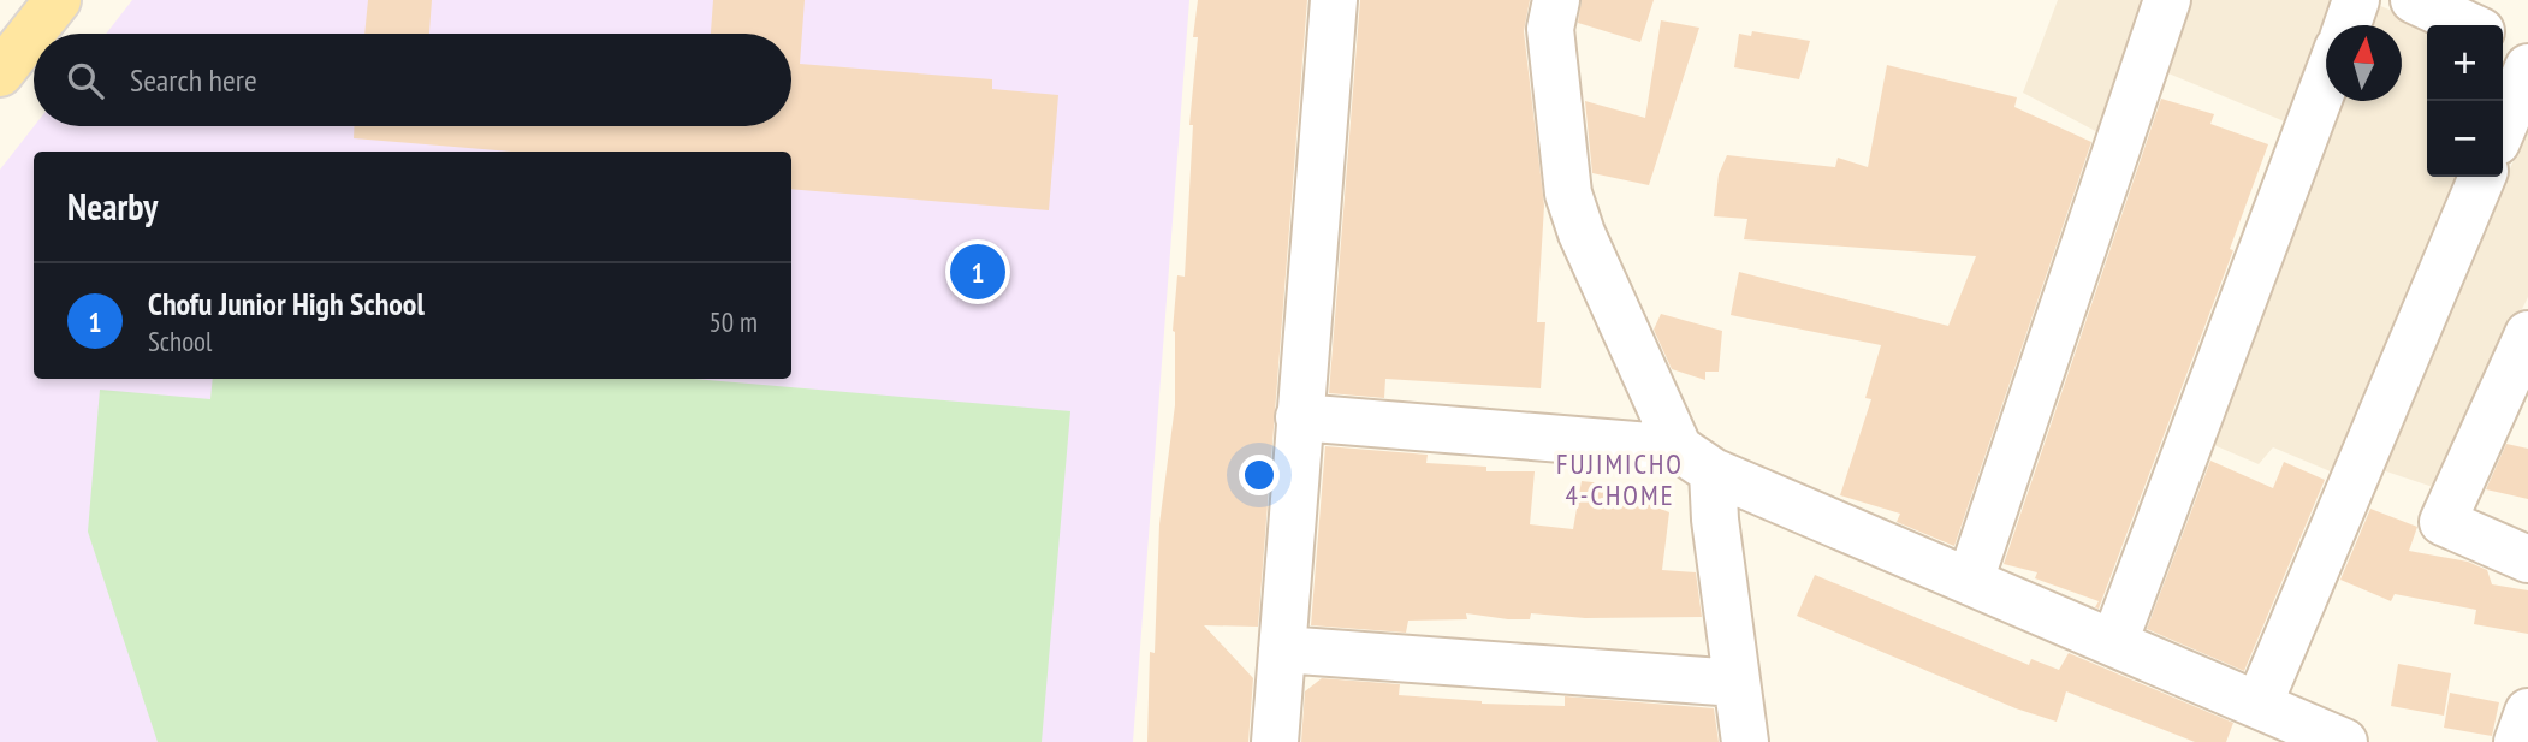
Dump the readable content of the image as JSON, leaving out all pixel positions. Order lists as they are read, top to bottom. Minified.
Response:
{"districts":["FUJIMICHO 4-CHOME"],"north":"top","page":{"map_buttons":["+","−"],"search":"Search here","heading":"Nearby","pins":"1","list":[{"mark":"1","name":"Chofu Junior High School","note":"School","value":"50 m"}]}}
